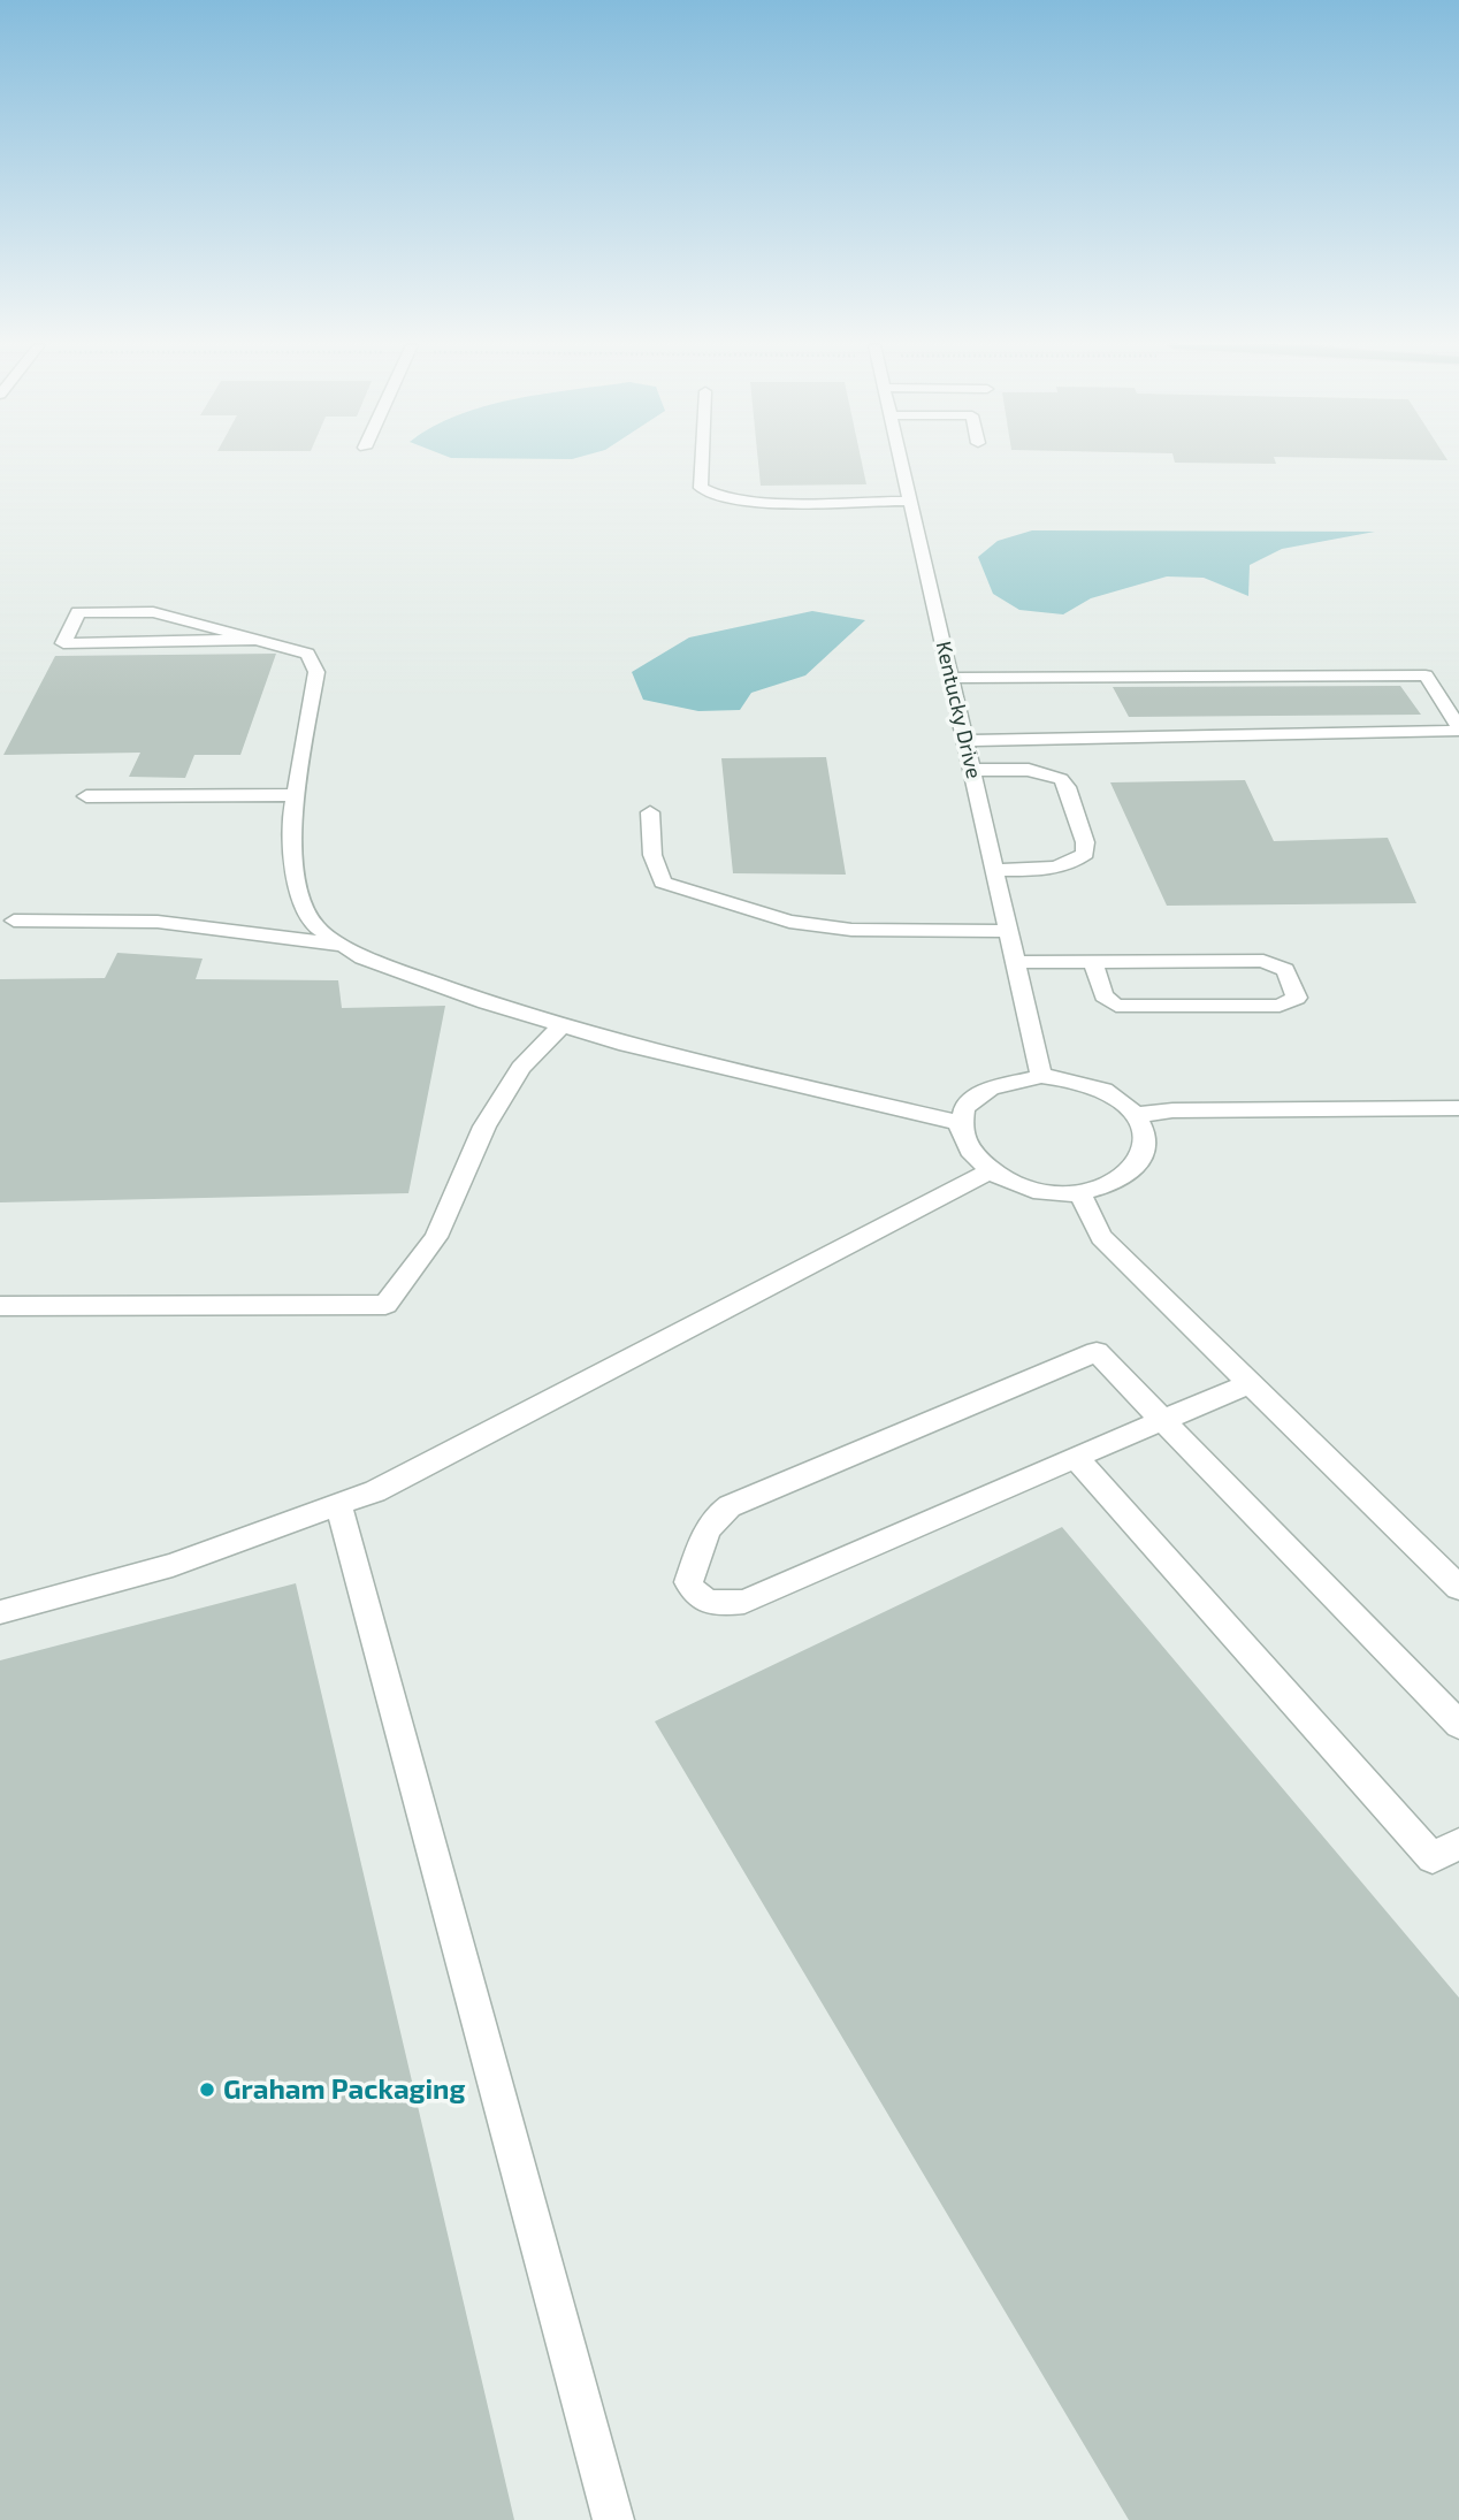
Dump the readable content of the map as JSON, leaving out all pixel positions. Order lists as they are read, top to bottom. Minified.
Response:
{"streets":{"street":["Kentucky Drive"]},"places":["Graham Packaging"]}
